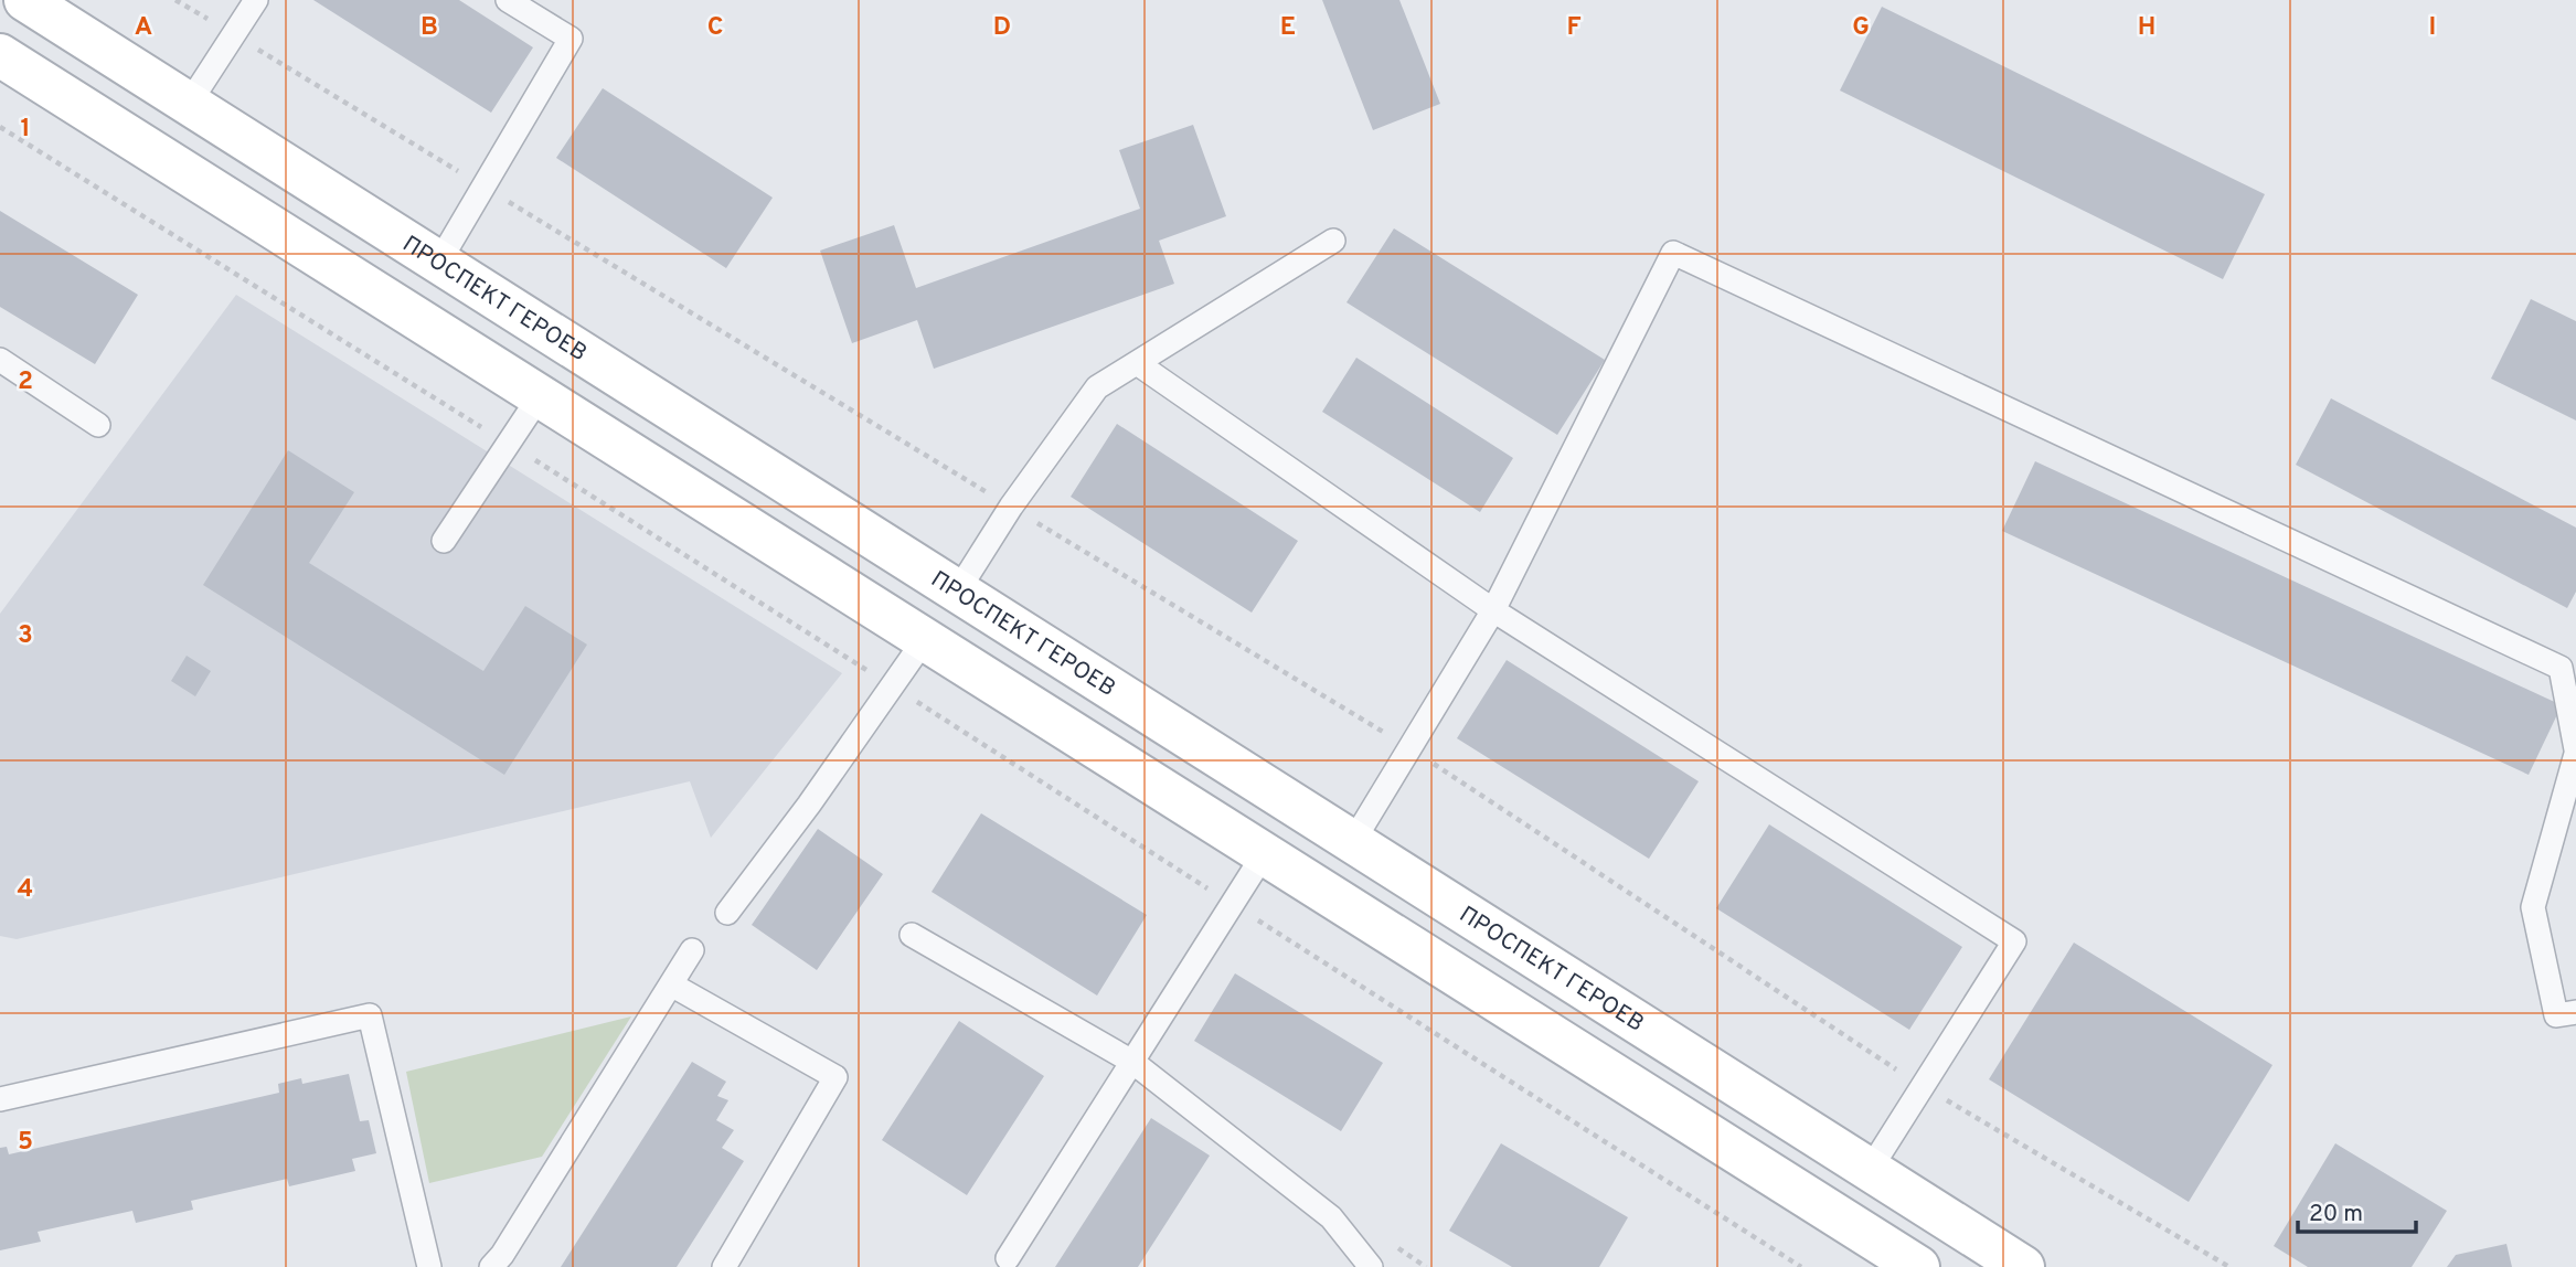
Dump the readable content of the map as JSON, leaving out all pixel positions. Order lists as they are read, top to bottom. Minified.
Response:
{"streets":{"main road":["ПРОСПЕКТ ГЕРОЕВ"]},"scale_bar":"20 m","grid":{"columns":["A","B","C","D","E","F","G","H","I"],"rows":["1","2","3","4","5"]}}
